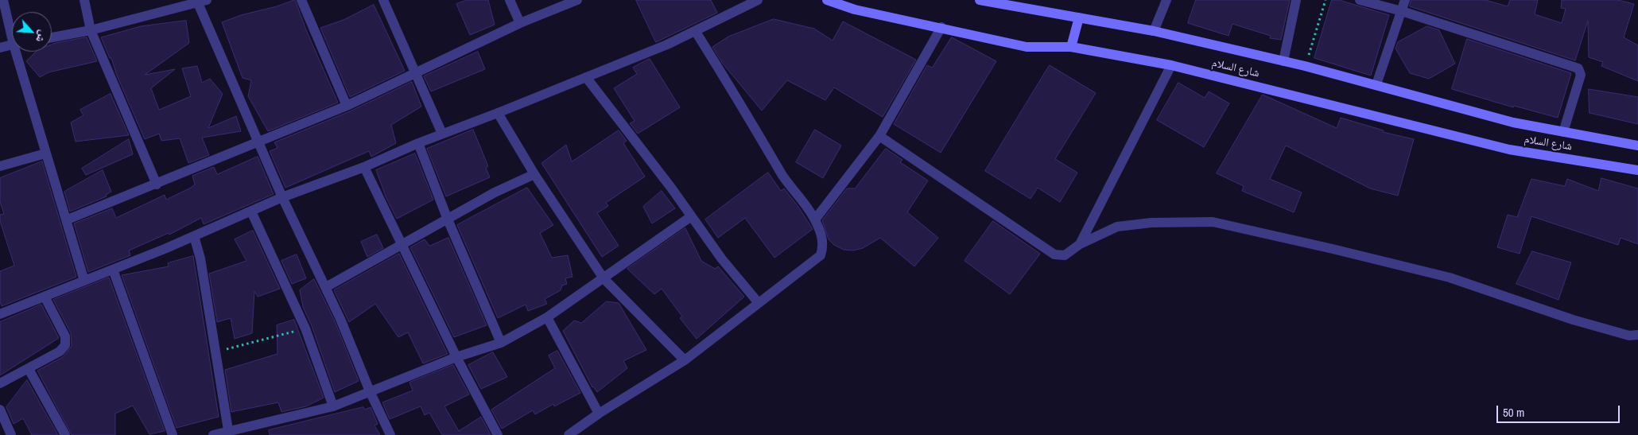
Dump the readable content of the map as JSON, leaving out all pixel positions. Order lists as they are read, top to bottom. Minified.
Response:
{"streets":{"street":["شارع السلام"]},"scale_bar":"50 m","north":"bottom right"}
